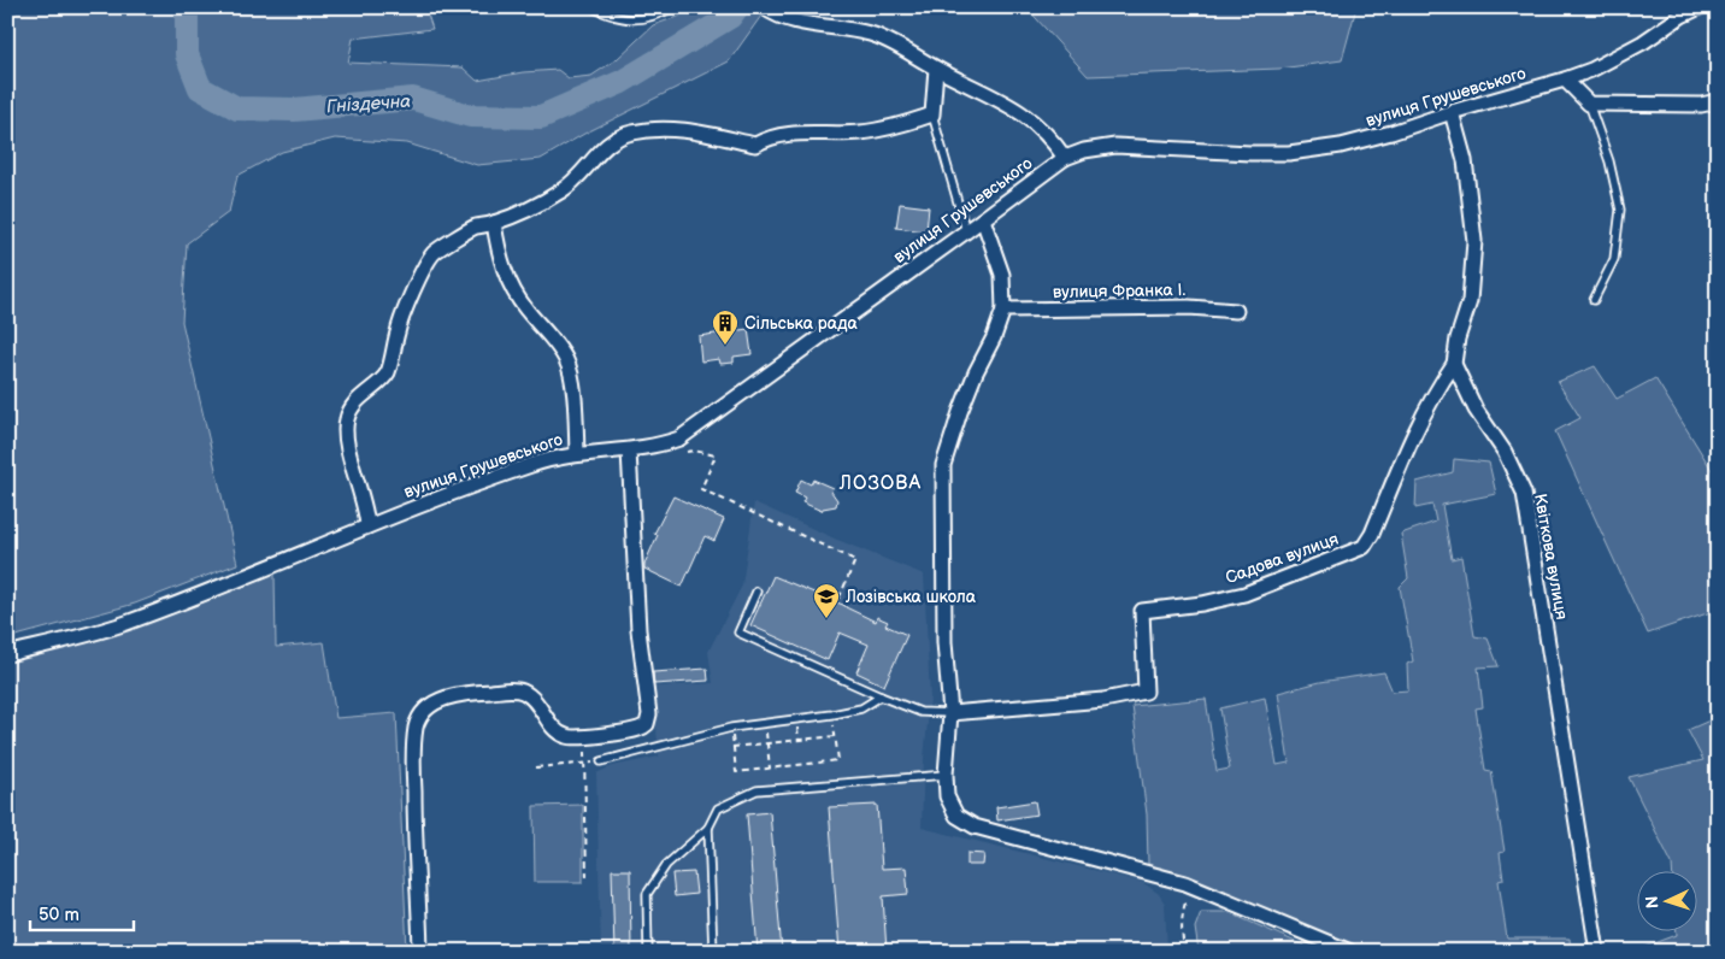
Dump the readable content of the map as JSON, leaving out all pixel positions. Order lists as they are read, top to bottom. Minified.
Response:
{"streets":{"street":["вулиця Грушевського","вулиця Франка І.","Квіткова вулиця","Садова вулиця"]},"crossings":[["Квіткова вулиця","Садова вулиця"]],"districts":["ЛОЗОВА"],"water":["Гніздечна"],"places":{"building":["Сільська рада"],"school or university":["Лозівська школа"]},"scale_bar":"50 m","north":"left"}
